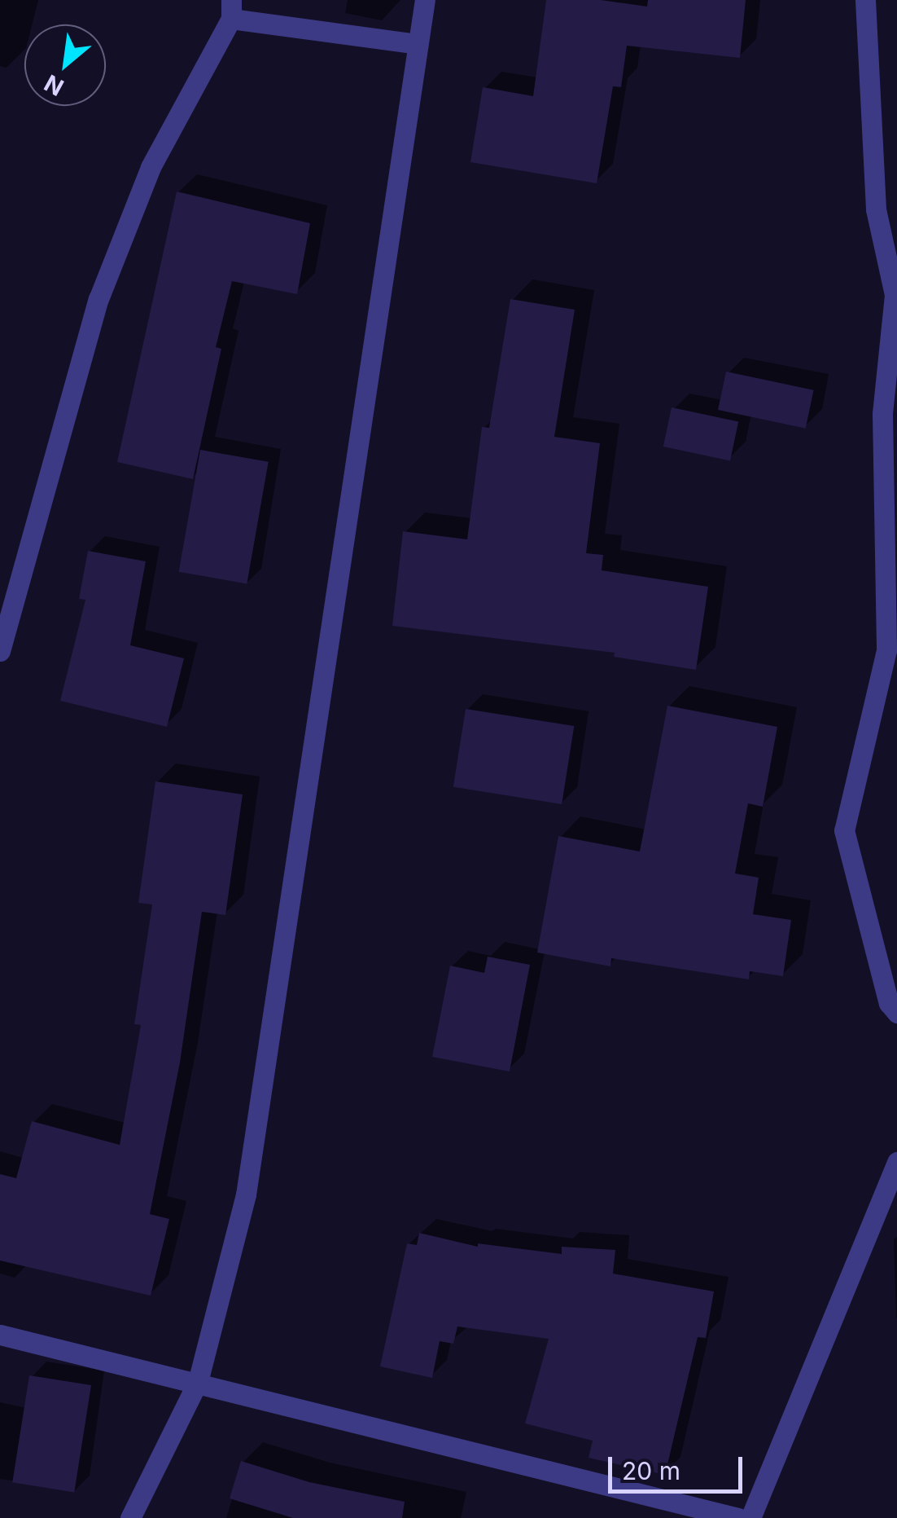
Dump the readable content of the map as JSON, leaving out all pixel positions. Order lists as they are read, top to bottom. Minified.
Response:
{"scale_bar":"20 m","north":"bottom left"}
